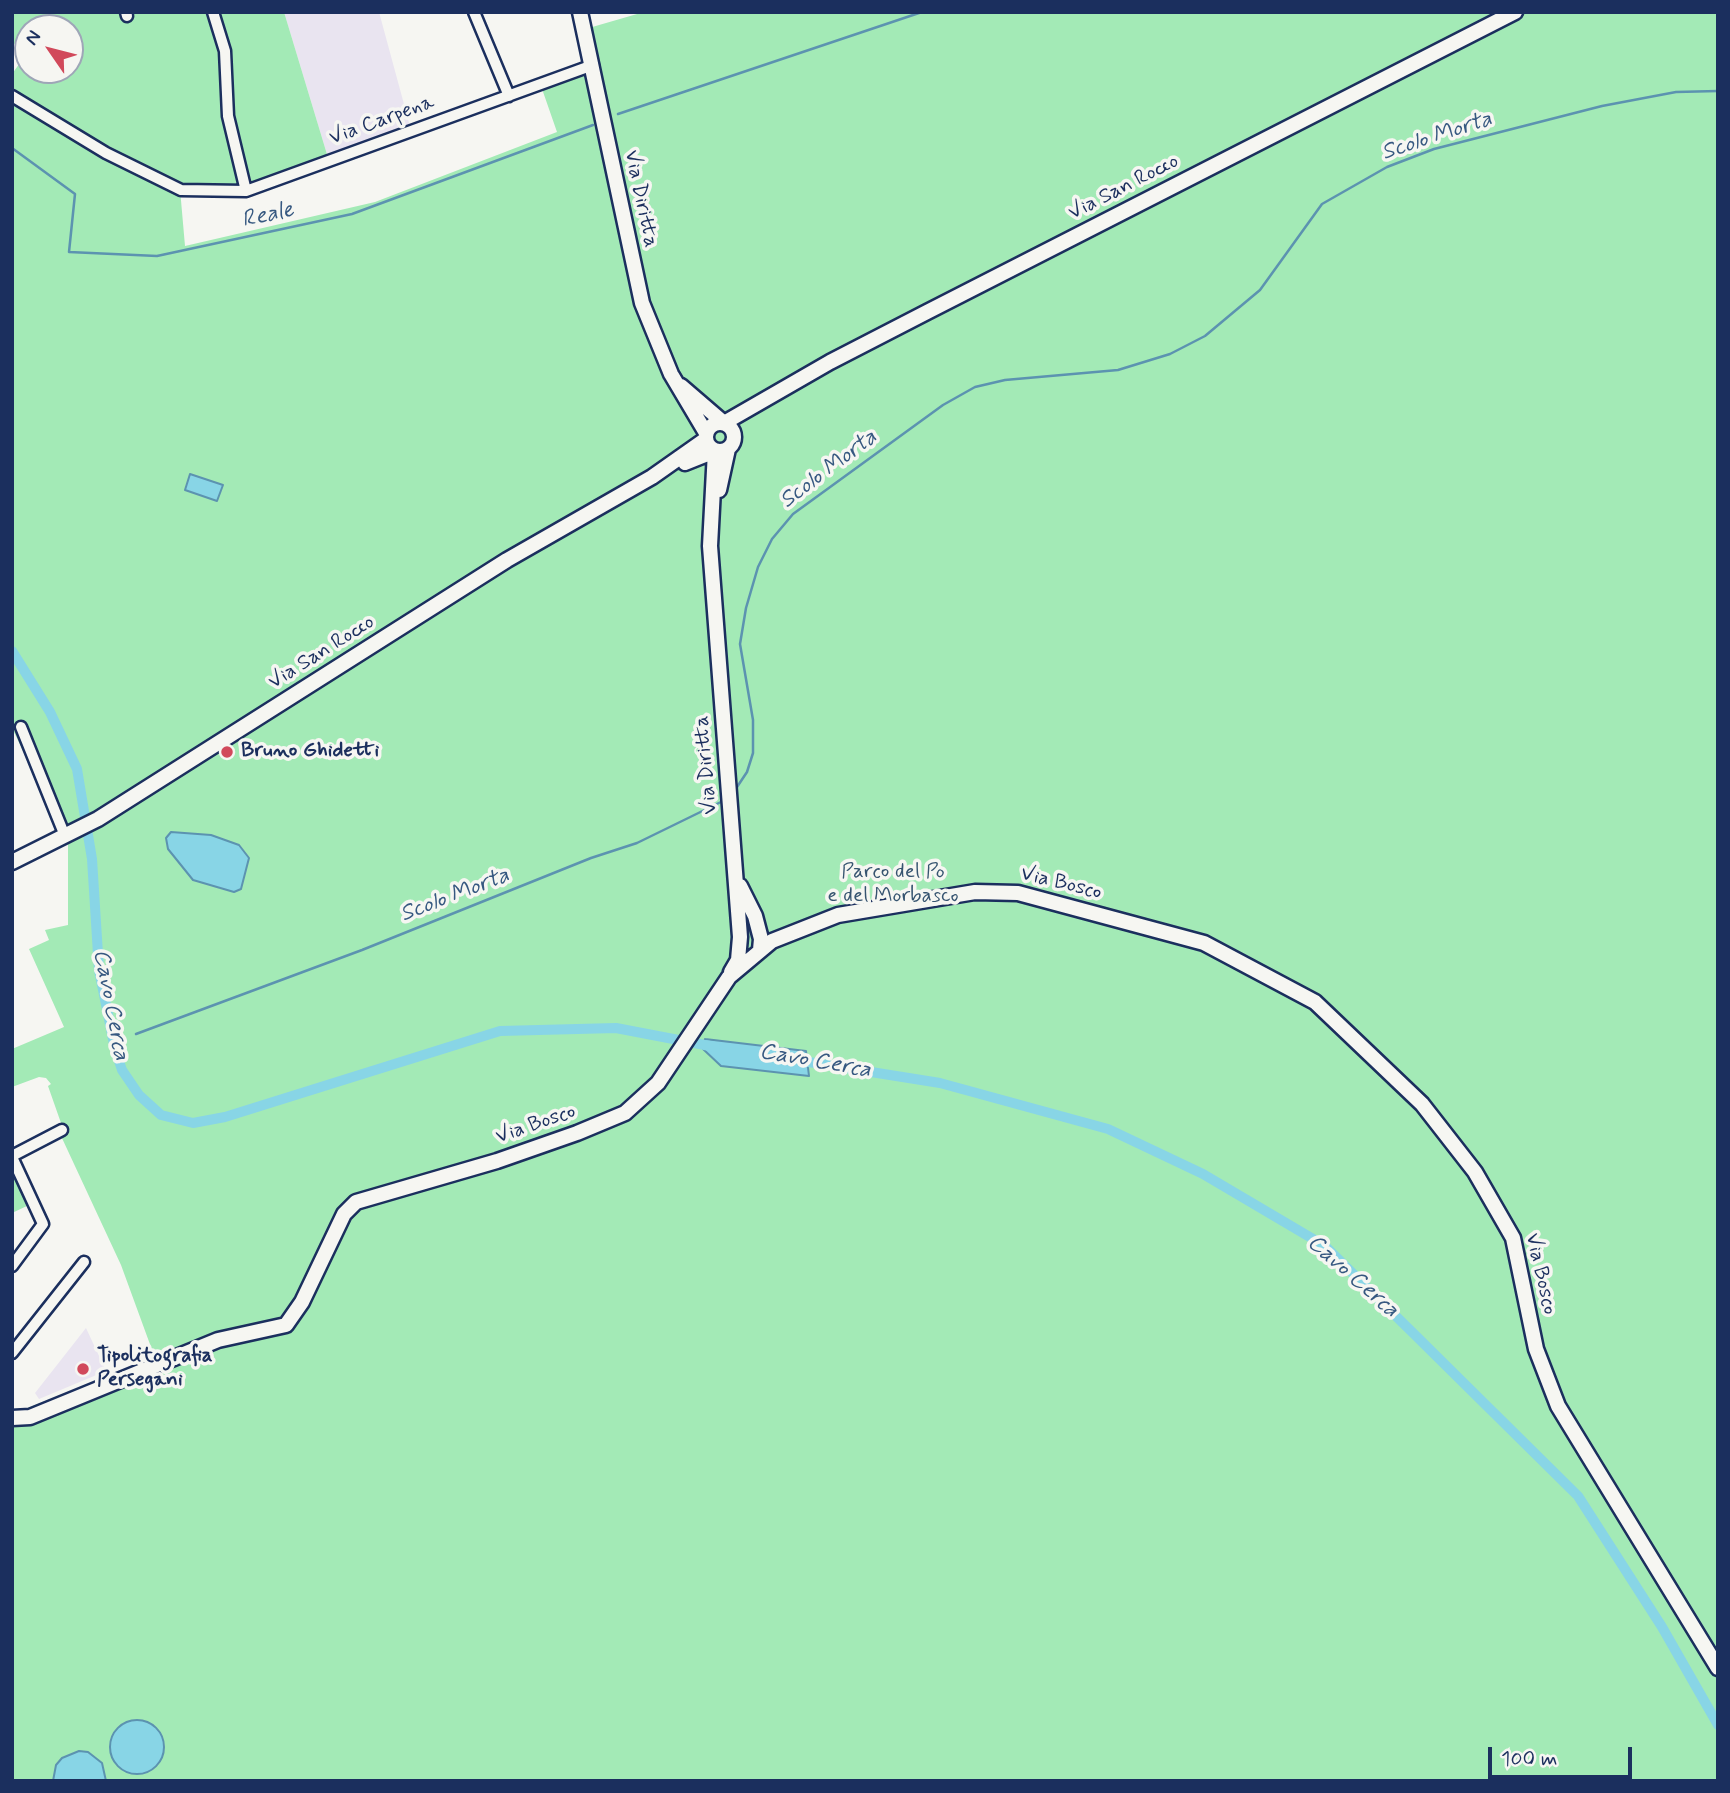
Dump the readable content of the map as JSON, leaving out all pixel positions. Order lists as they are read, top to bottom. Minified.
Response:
{"streets":{"street":["Via Carpena","Via San Rocco","Via Diritta","Via Bosco"]},"crossings":[["Via Carpena","Via Diritta"],["Via San Rocco","Via Diritta"],["Via Diritta","Via Bosco"]],"water":["Scolo Morta","Reale","Cavo Cerca"],"parks":["Parco del Po e del Morbasco"],"places":["Bruno Ghidetti","Tipolitografia Persegani"],"scale_bar":"100 m","north":"top left"}
